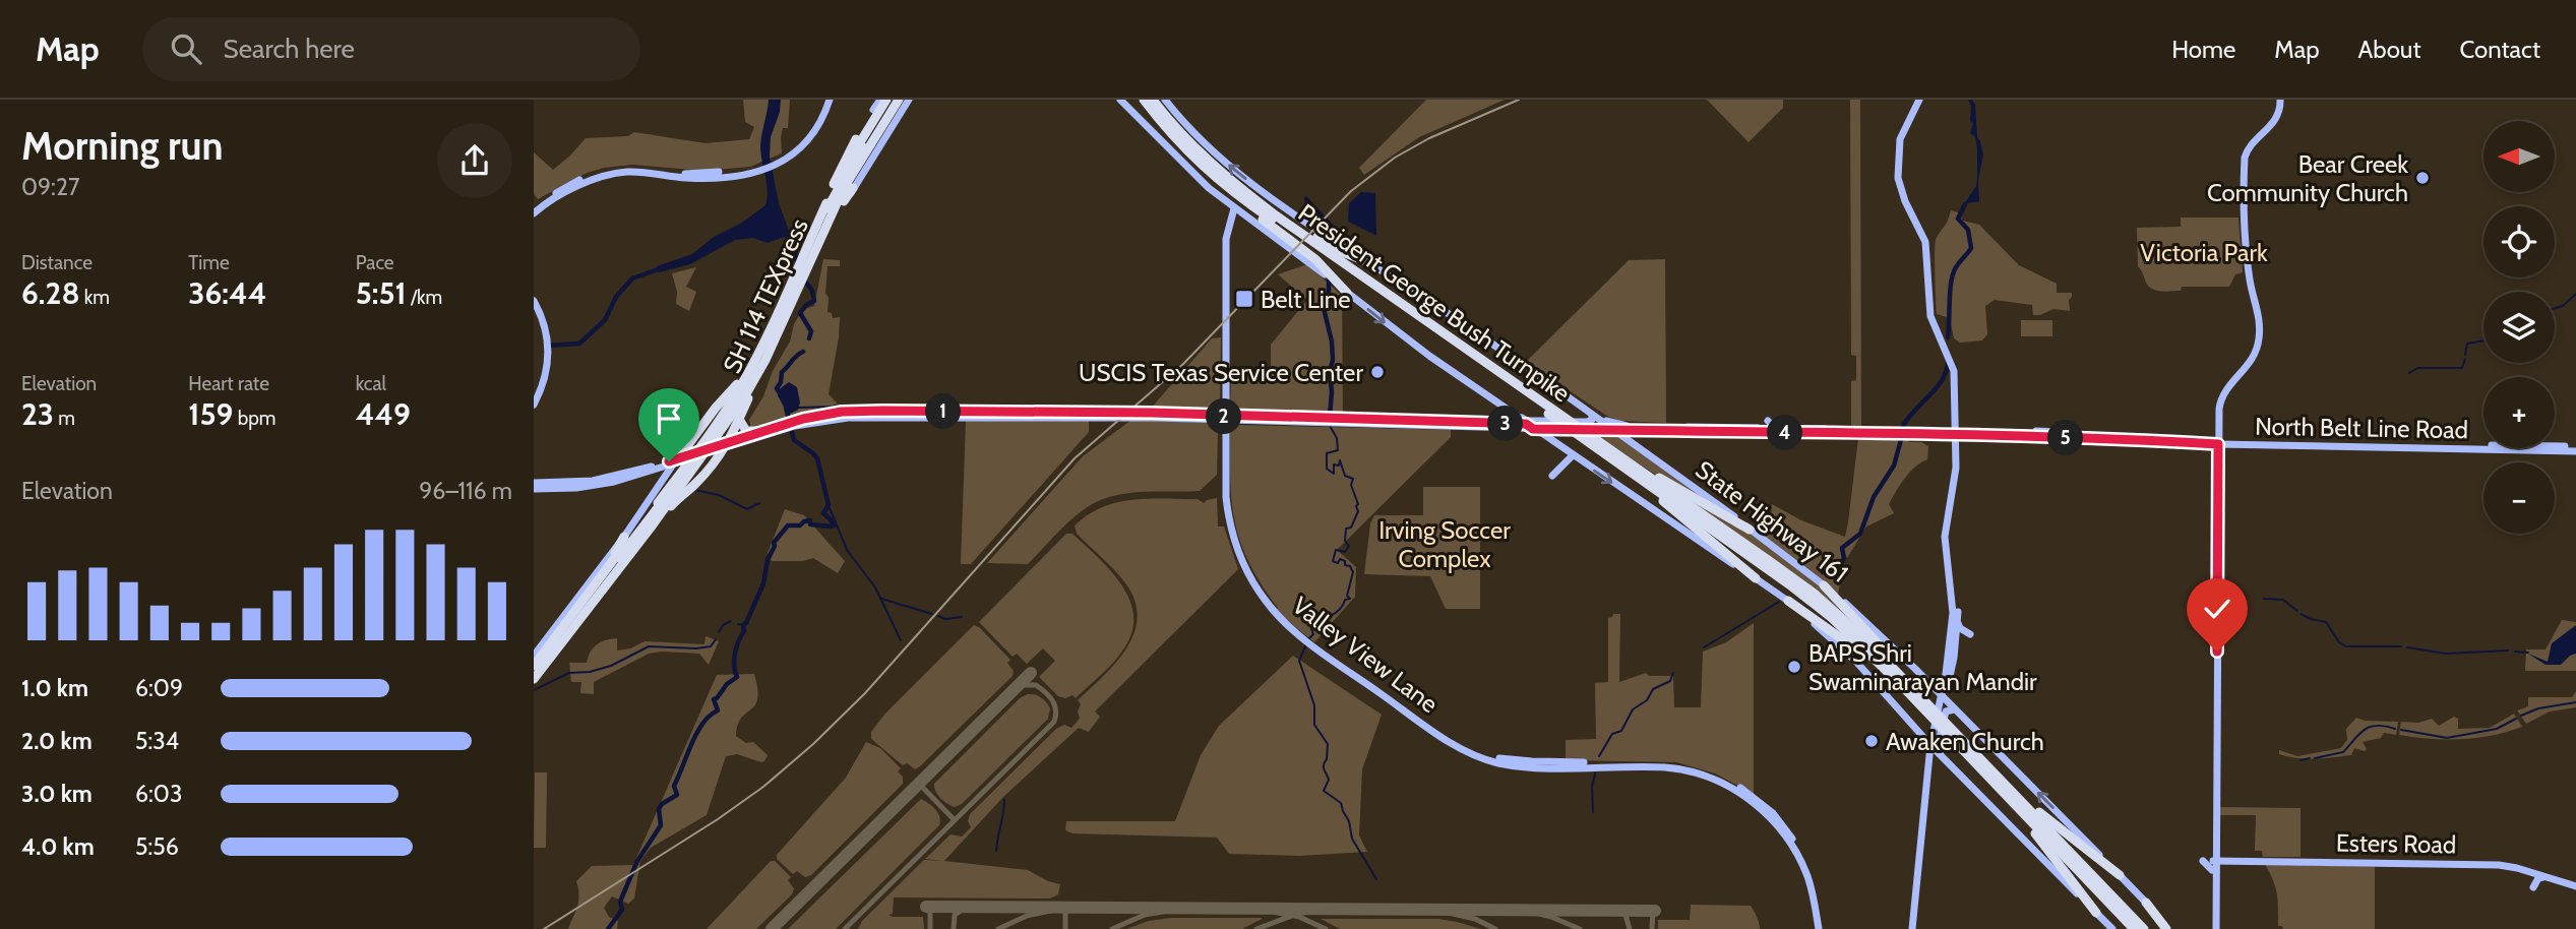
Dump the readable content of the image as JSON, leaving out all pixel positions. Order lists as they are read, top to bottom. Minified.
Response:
{"streets":{"highway":["SH 114 TEXpress","President George Bush Turnpike"],"main road":["North Belt Line Road","State Highway 161","Valley View Lane","Esters Road"]},"crossings":[["North Belt Line Road","State Highway 161"],["North Belt Line Road","Valley View Lane"]],"parks":["Victoria Park","Irving Soccer Complex"],"places":{"other":["Bear Creek Community Church","USCIS Texas Service Center","BAPS Shri Swaminarayan Mandir","Awaken Church"],"transit":["Belt Line"]},"north":"left","page":{"header":"Map","search":"Search here","nav":["Home","Map","About","Contact"],"heading":["Morning run","09:27"],"map_buttons":["+","−"],"stats":[["Distance","6.28 km"],["Time","36:44"],["Pace","5:51 /km"],["Elevation","23 m"],["Heart rate","159 bpm"],["kcal","449"]],"pins":["1","2","3","4","5"],"chart":["Elevation","96–116 m"],"list":[{"name":"1.0 km","note":"6:09"},{"name":"2.0 km","note":"5:34"},{"name":"3.0 km","note":"6:03"},{"name":"4.0 km","note":"5:56"}]}}
